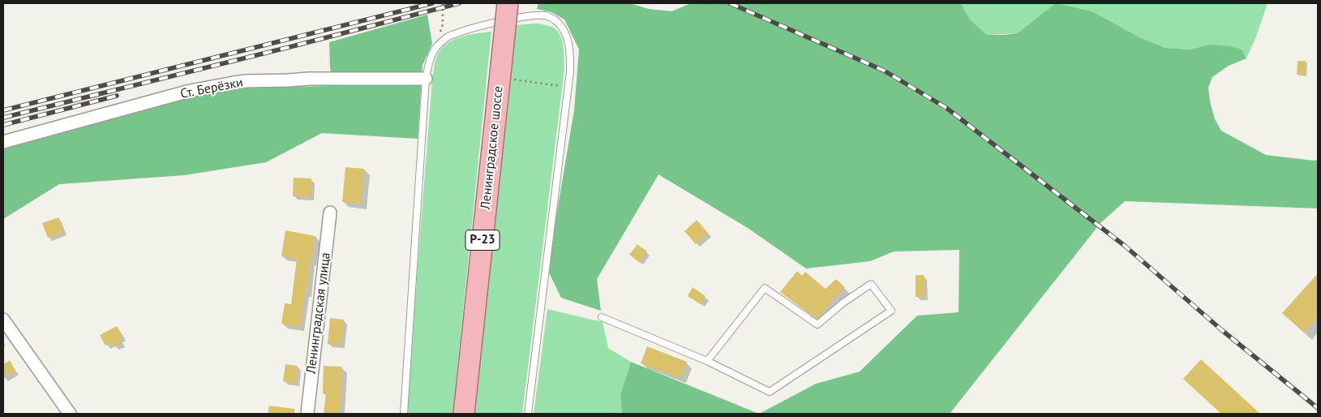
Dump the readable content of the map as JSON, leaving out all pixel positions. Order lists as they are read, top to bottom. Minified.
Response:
{"streets":{"highway":["Ленинградское шоссе","Р-23"],"street":["Ст. Берёзки","Ленинградская улица"]}}
